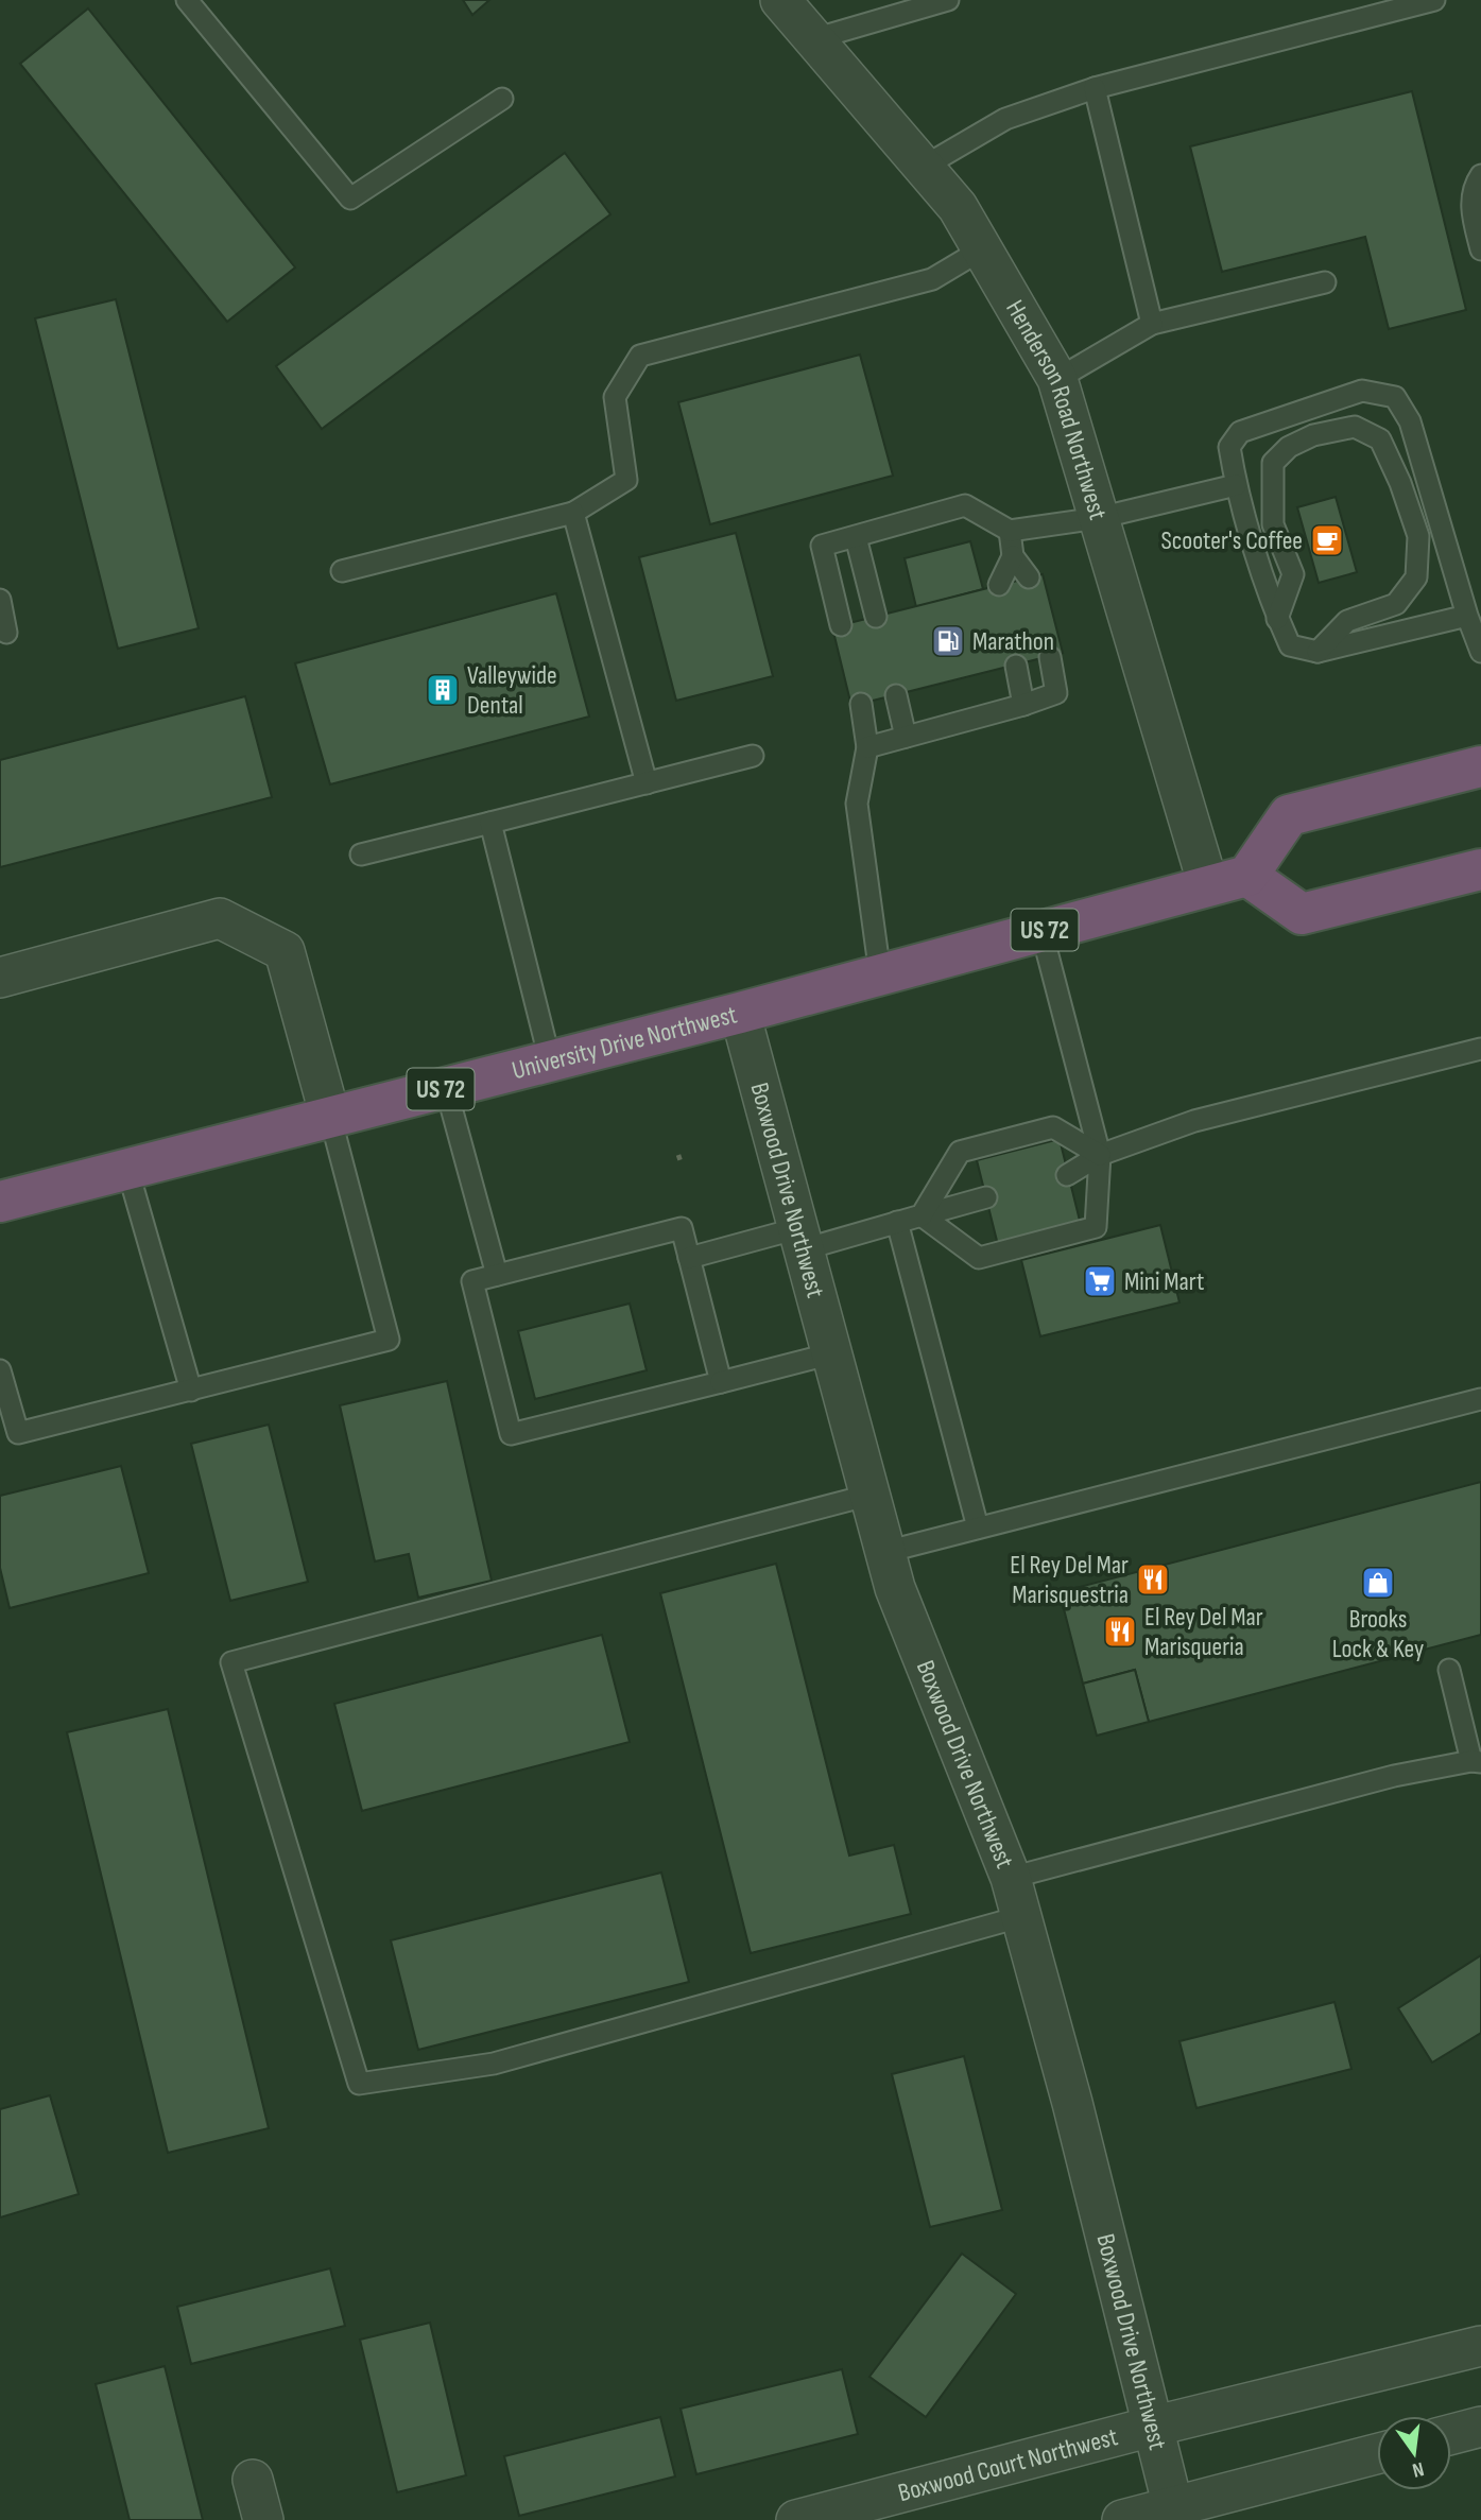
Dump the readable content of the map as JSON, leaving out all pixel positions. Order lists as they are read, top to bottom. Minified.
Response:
{"streets":{"highway":["US 72","University Drive Northwest"],"street":["Henderson Road Northwest","Boxwood Drive Northwest","Boxwood Court Northwest"]},"crossings":[["Henderson Road Northwest","University Drive Northwest"],["University Drive Northwest","Boxwood Drive Northwest"],["Boxwood Drive Northwest","Boxwood Court Northwest"]],"places":{"cafe":["Scooter's Coffee"],"fuel station":["Marathon"],"building":["Valleywide Dental"],"supermarket":["Mini Mart"],"restaurant":["El Rey Del Mar Marisquestria","El Rey Del Mar Marisqueria"],"shop":["Brooks Lock & Key"]},"north":"bottom"}
